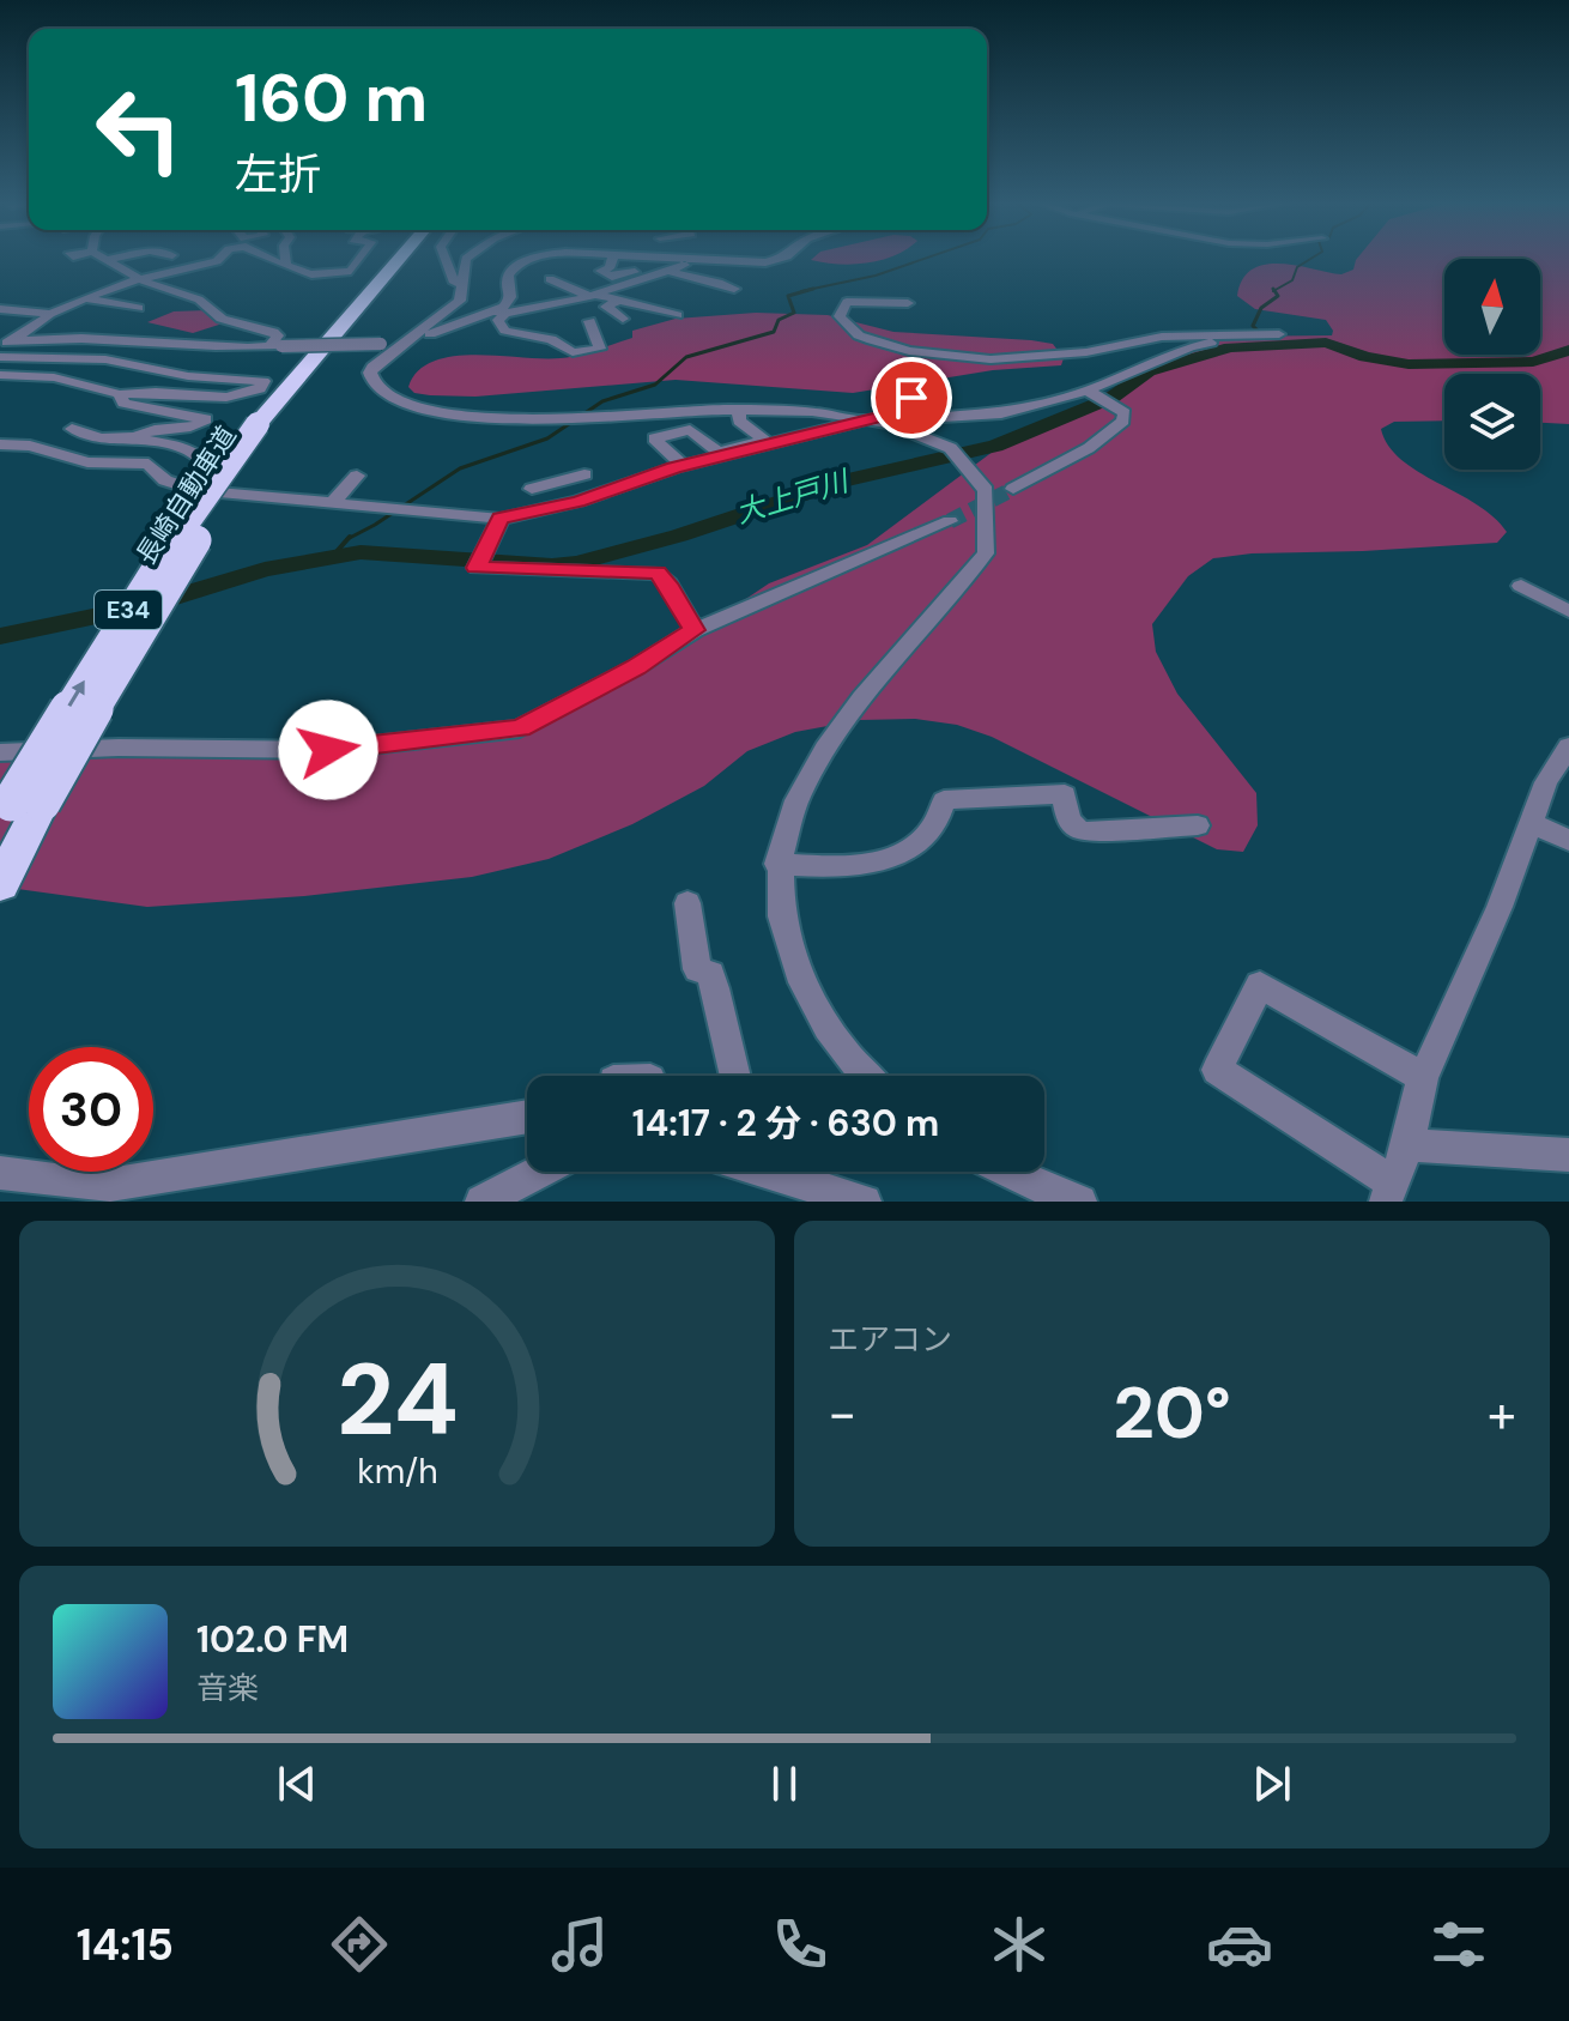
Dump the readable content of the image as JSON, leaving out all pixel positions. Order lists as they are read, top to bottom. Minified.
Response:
{"streets":{"highway":["長崎自動車道","E34"]},"water":["大上戸川"],"north":"top","page":{"turn":["160 m","左折"],"limit":"30","trip":"14:17 · 2 分 · 630 m","tile":"エアコン","heat":["−","20°","+"],"song":["102.0 FM","音楽"],"tabs":"14:15","gauge":["24","km/h"]}}
